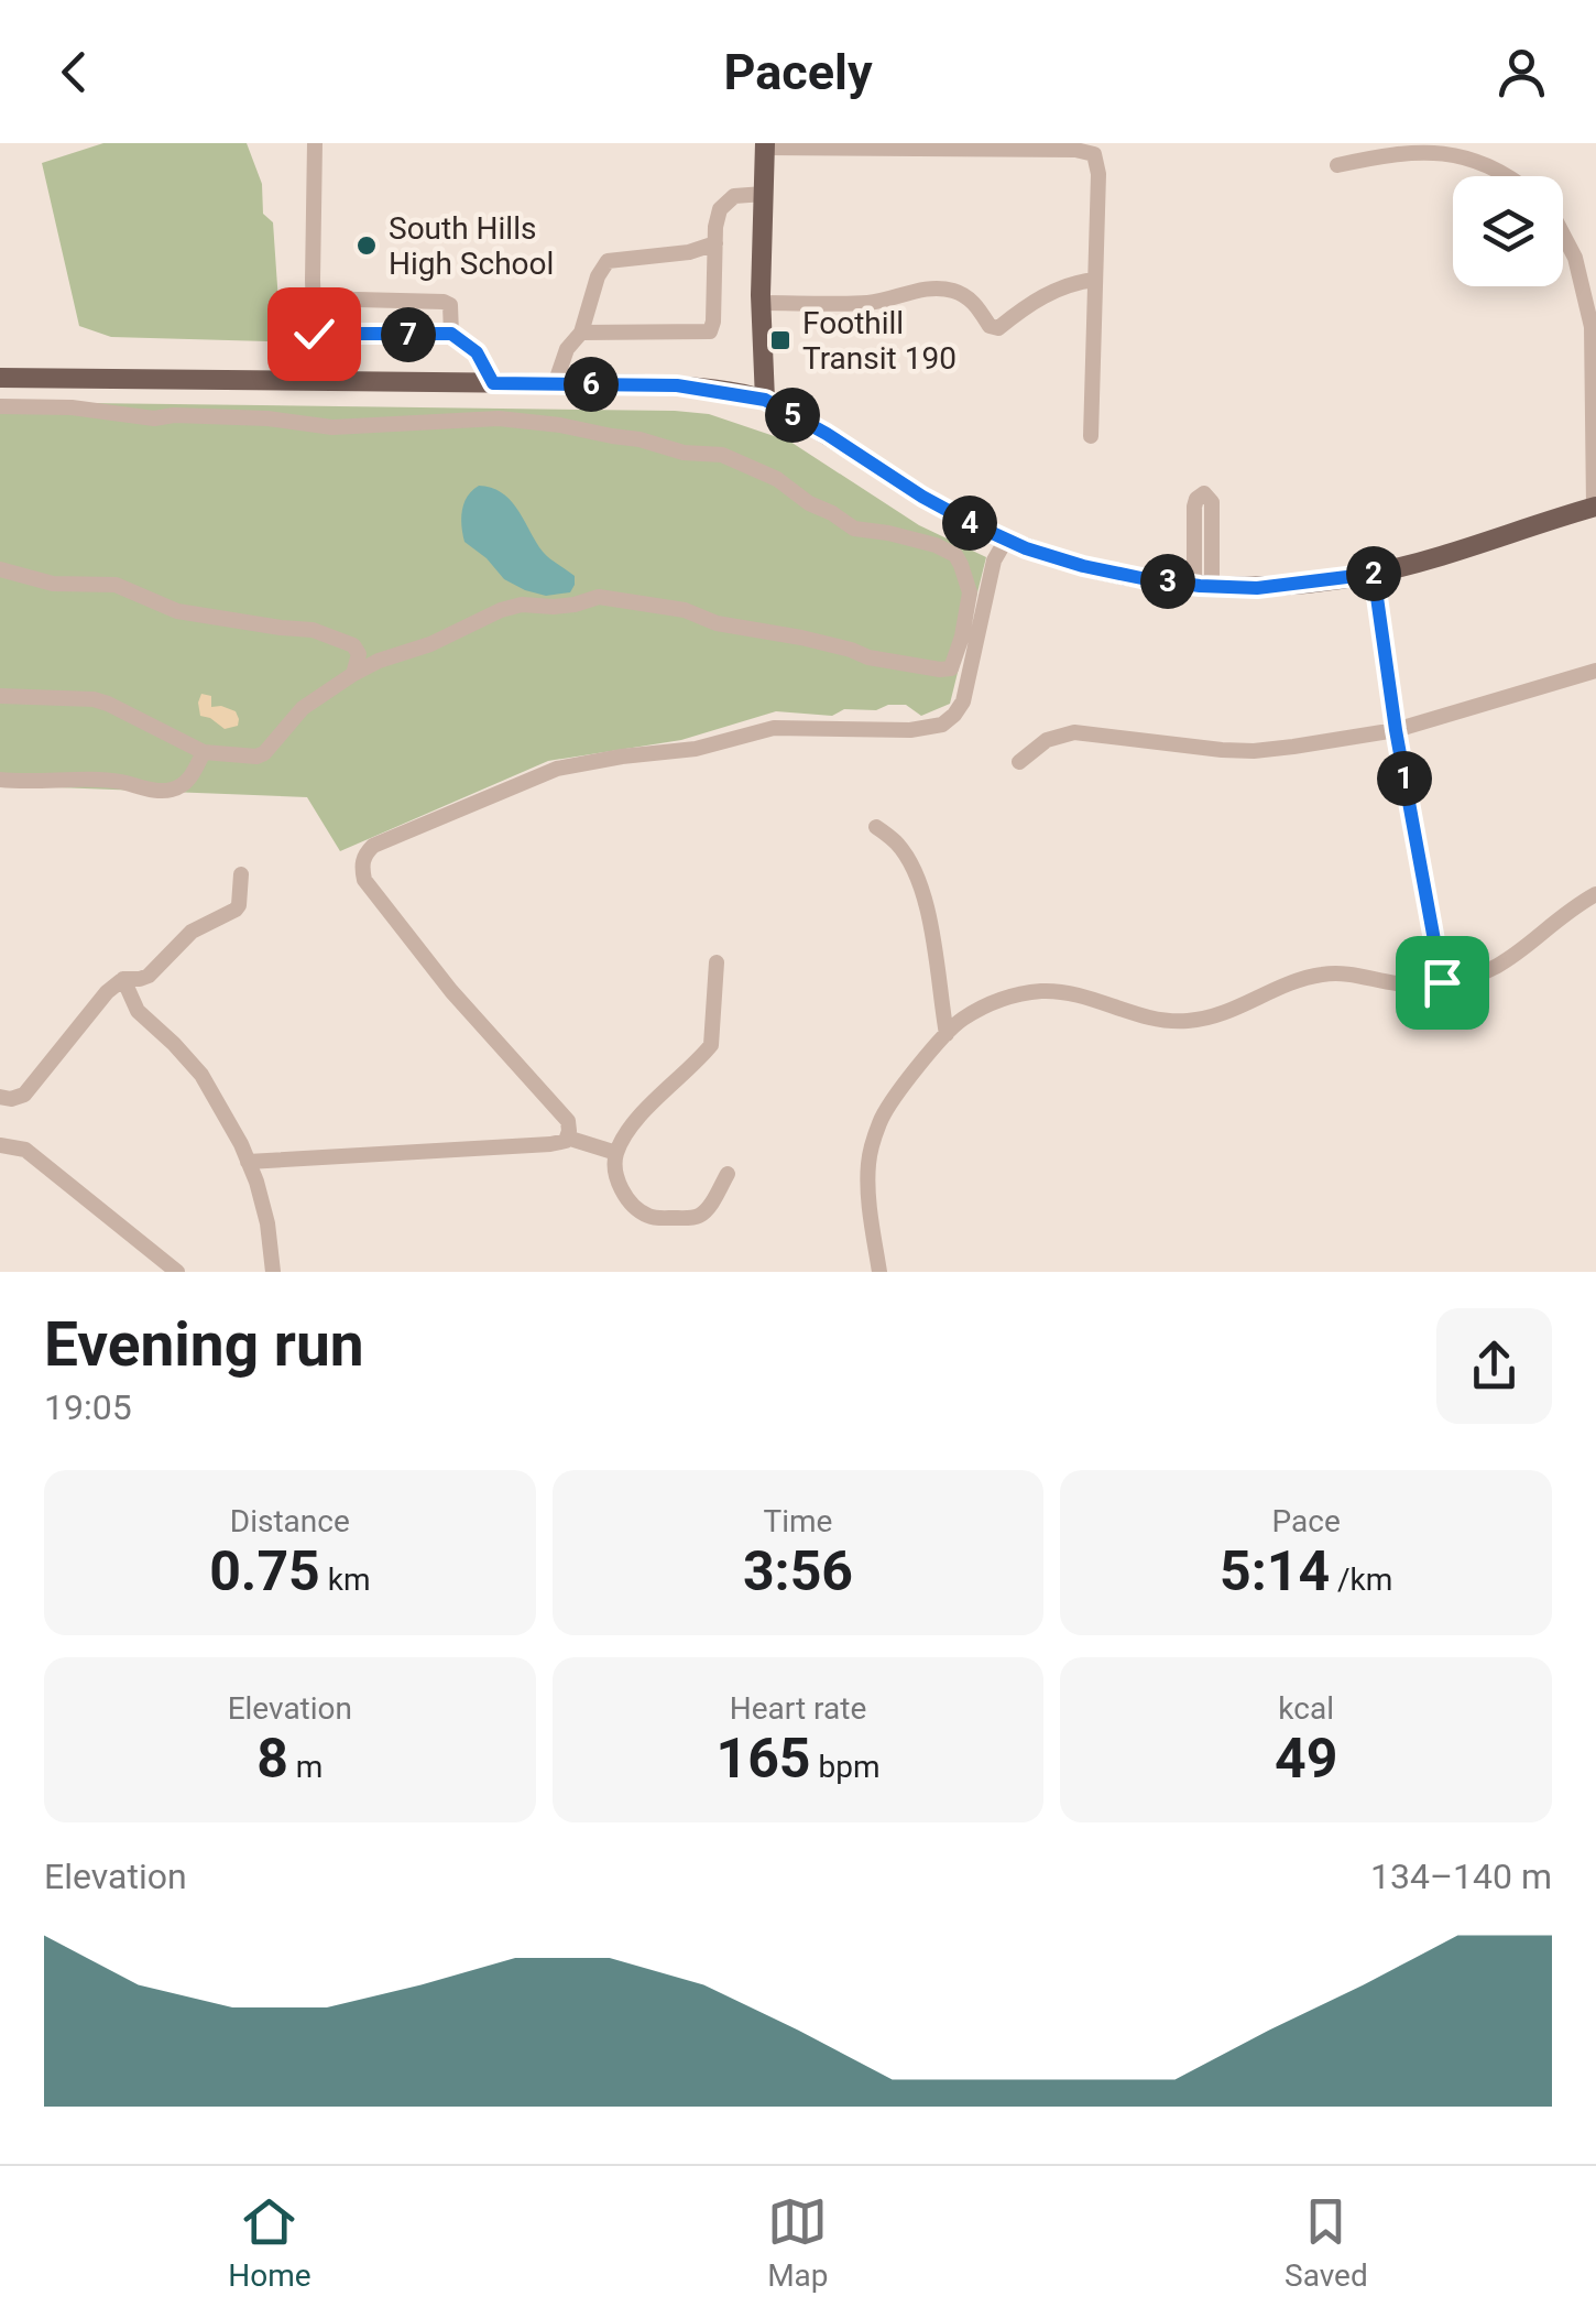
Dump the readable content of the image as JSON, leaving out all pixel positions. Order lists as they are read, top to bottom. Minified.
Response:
{"places":{"other":["South Hills High School"],"transit":["Foothill Transit 190"]},"page":{"header":"Pacely","pins":["7","6","5","4","2","3","1"],"heading":["Evening run","19:05"],"stats":[["Distance","0.75 km"],["Time","3:56"],["Pace","5:14 /km"],["Elevation","8 m"],["Heart rate","165 bpm"],["kcal","49"]],"chart":["Elevation","134–140 m"],"tabs":["Home","Map","Saved"]}}
